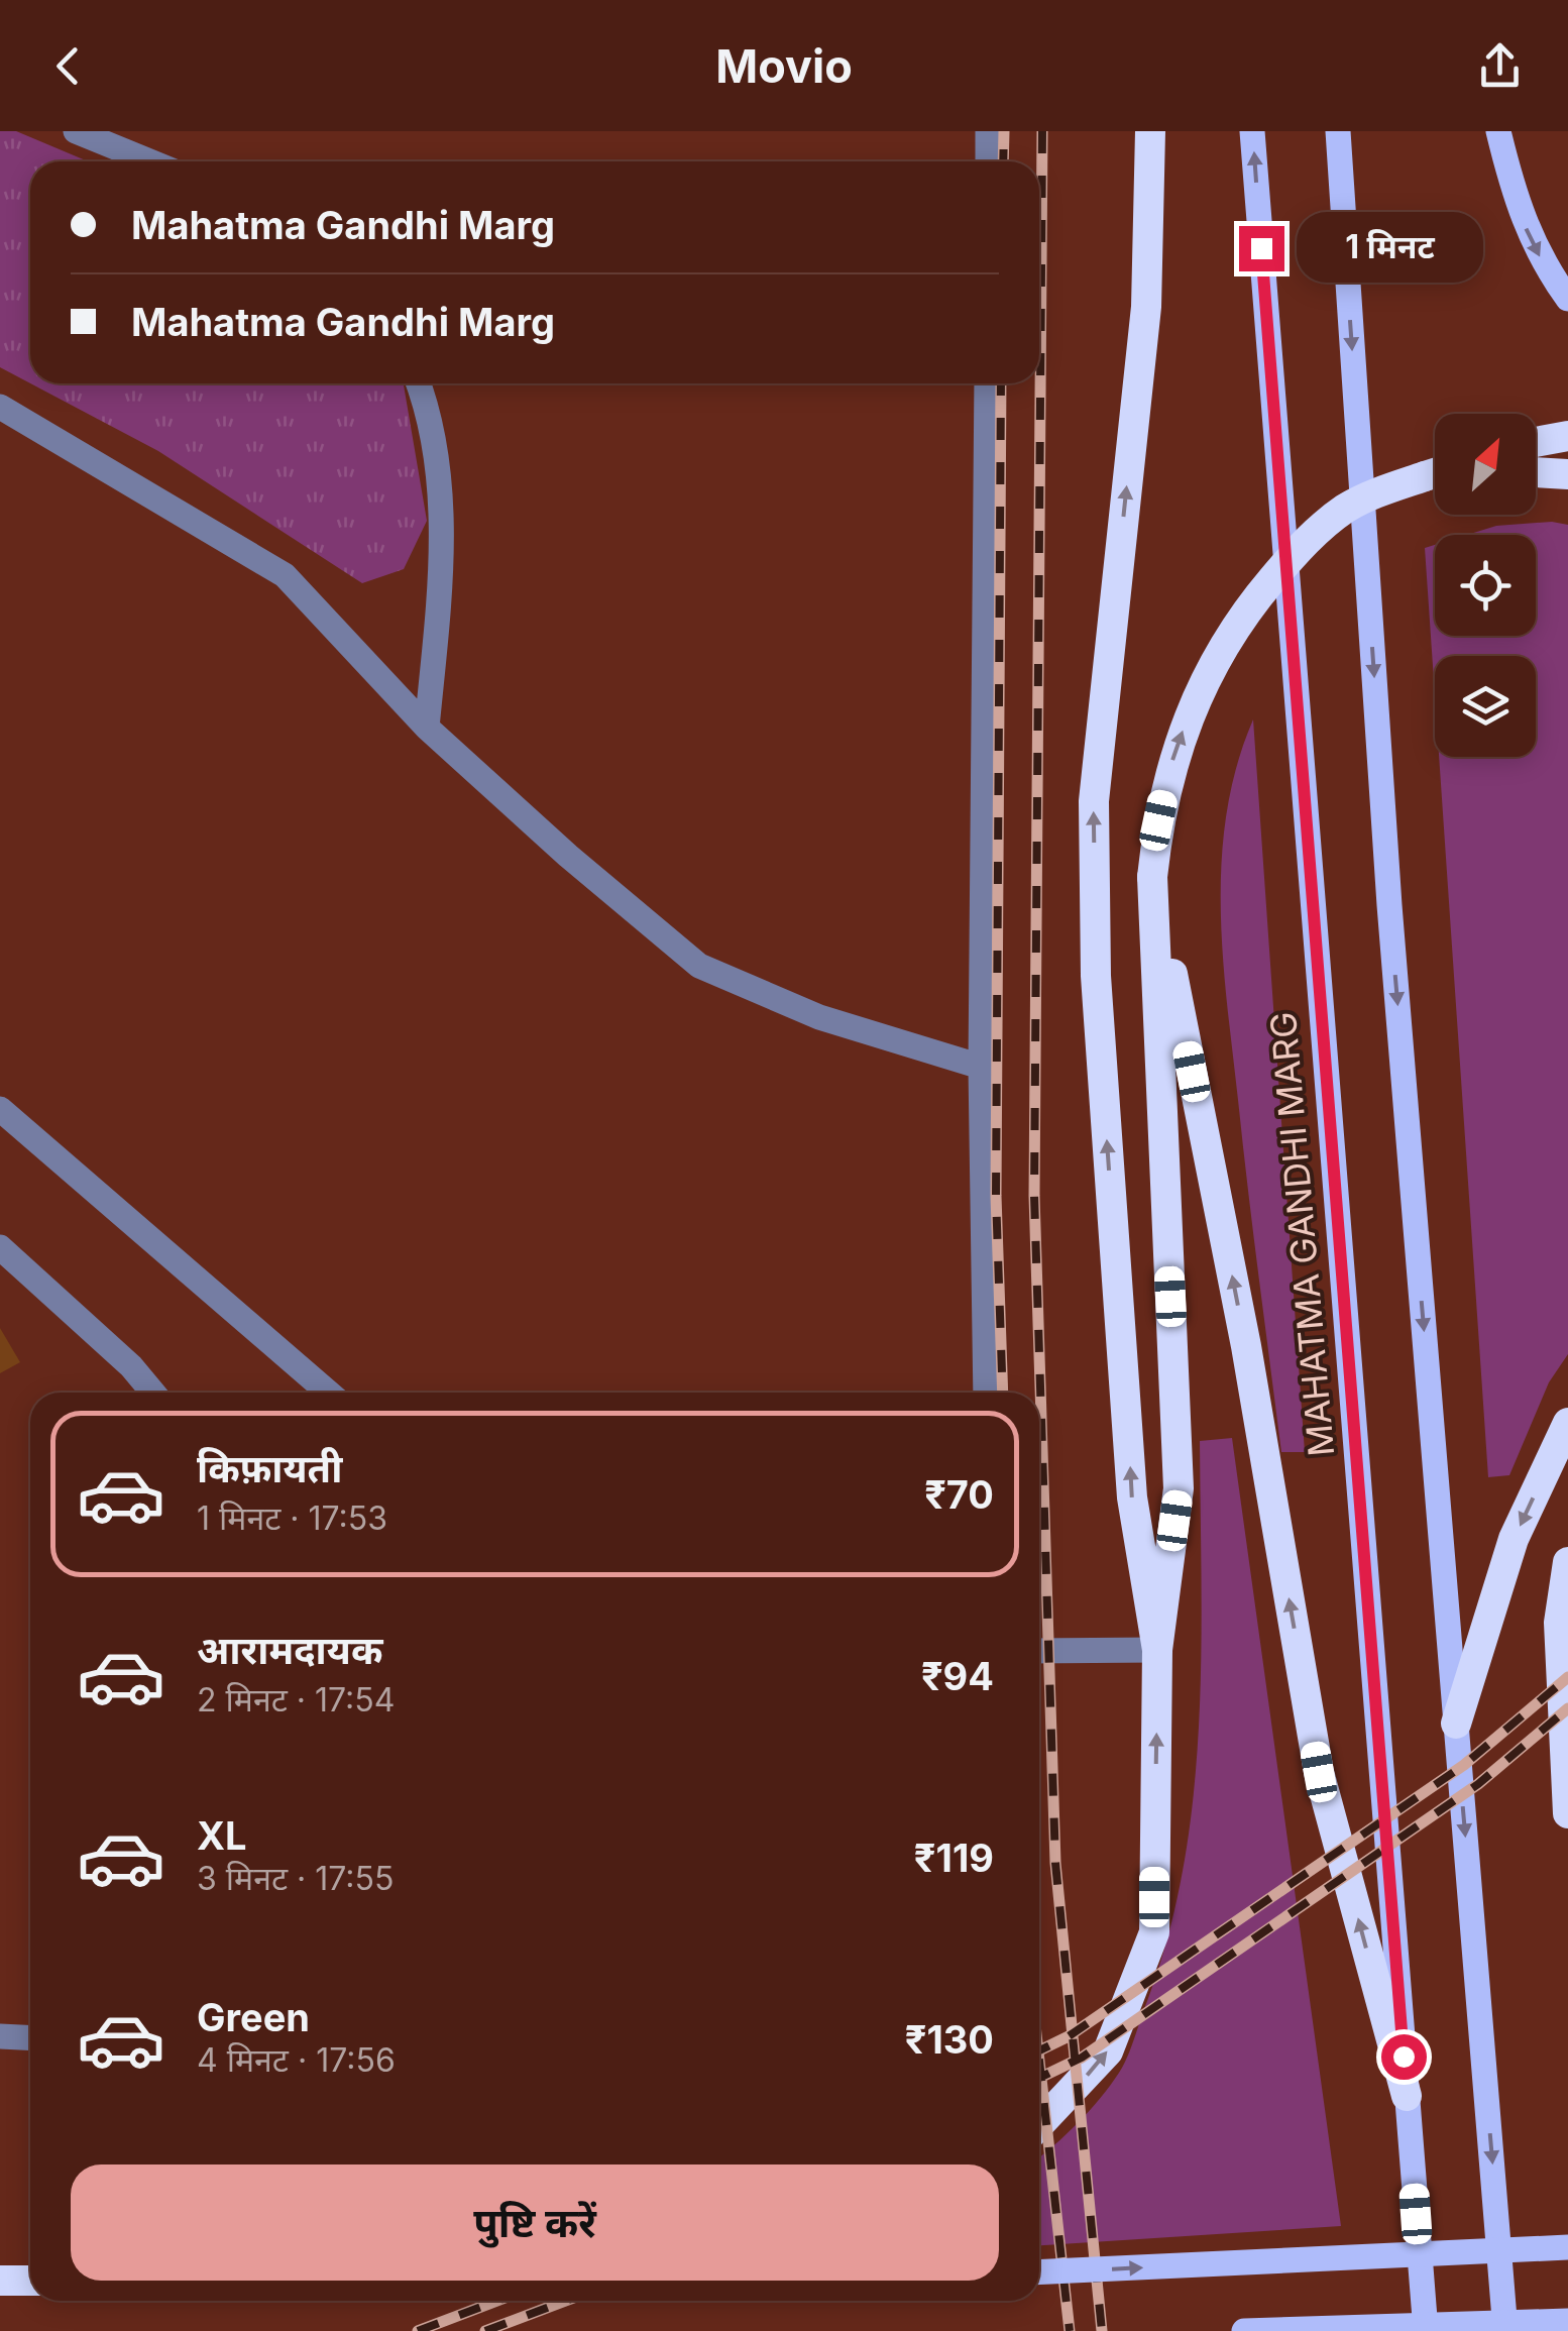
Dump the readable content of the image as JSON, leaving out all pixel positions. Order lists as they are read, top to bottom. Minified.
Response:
{"streets":{"main road":["MAHATMA GANDHI MARG"]},"north":"top right","page":{"header":"Movio","banner":["Mahatma Gandhi Marg","Mahatma Gandhi Marg"],"bubble":"1 मिनट","list":[{"name":"किफ़ायती","note":"1 मिनट · 17:53","value":"₹70"},{"name":"आरामदायक","note":"2 मिनट · 17:54","value":"₹94"},{"name":"XL","note":"3 मिनट · 17:55","value":"₹119"},{"name":"Green","note":"4 मिनट · 17:56","value":"₹130"}],"buttons":"पुष्टि करें"}}
